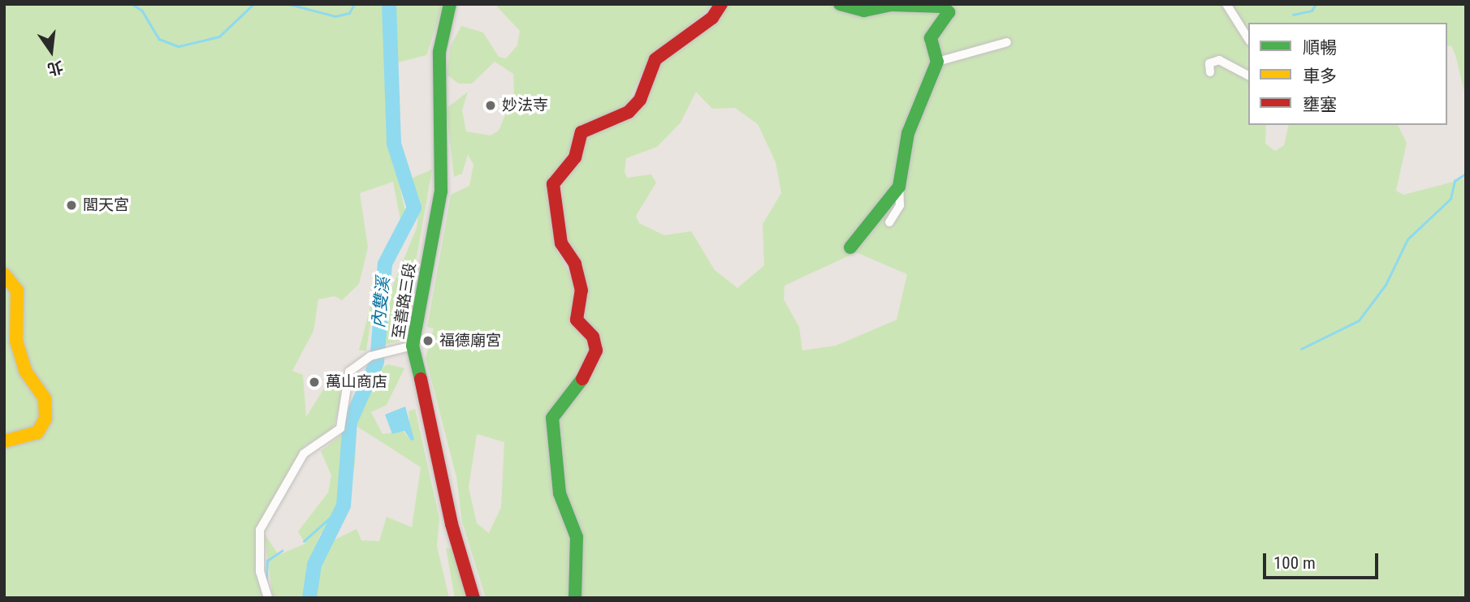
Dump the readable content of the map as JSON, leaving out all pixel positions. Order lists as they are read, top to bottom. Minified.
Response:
{"streets":{"street":["至善路三段"]},"water":["內雙溪"],"places":["妙法寺","閭天宮","福德廟宮","萬山商店"],"legend":["順暢","車多","壅塞"],"scale_bar":"100 m","north":"bottom"}
